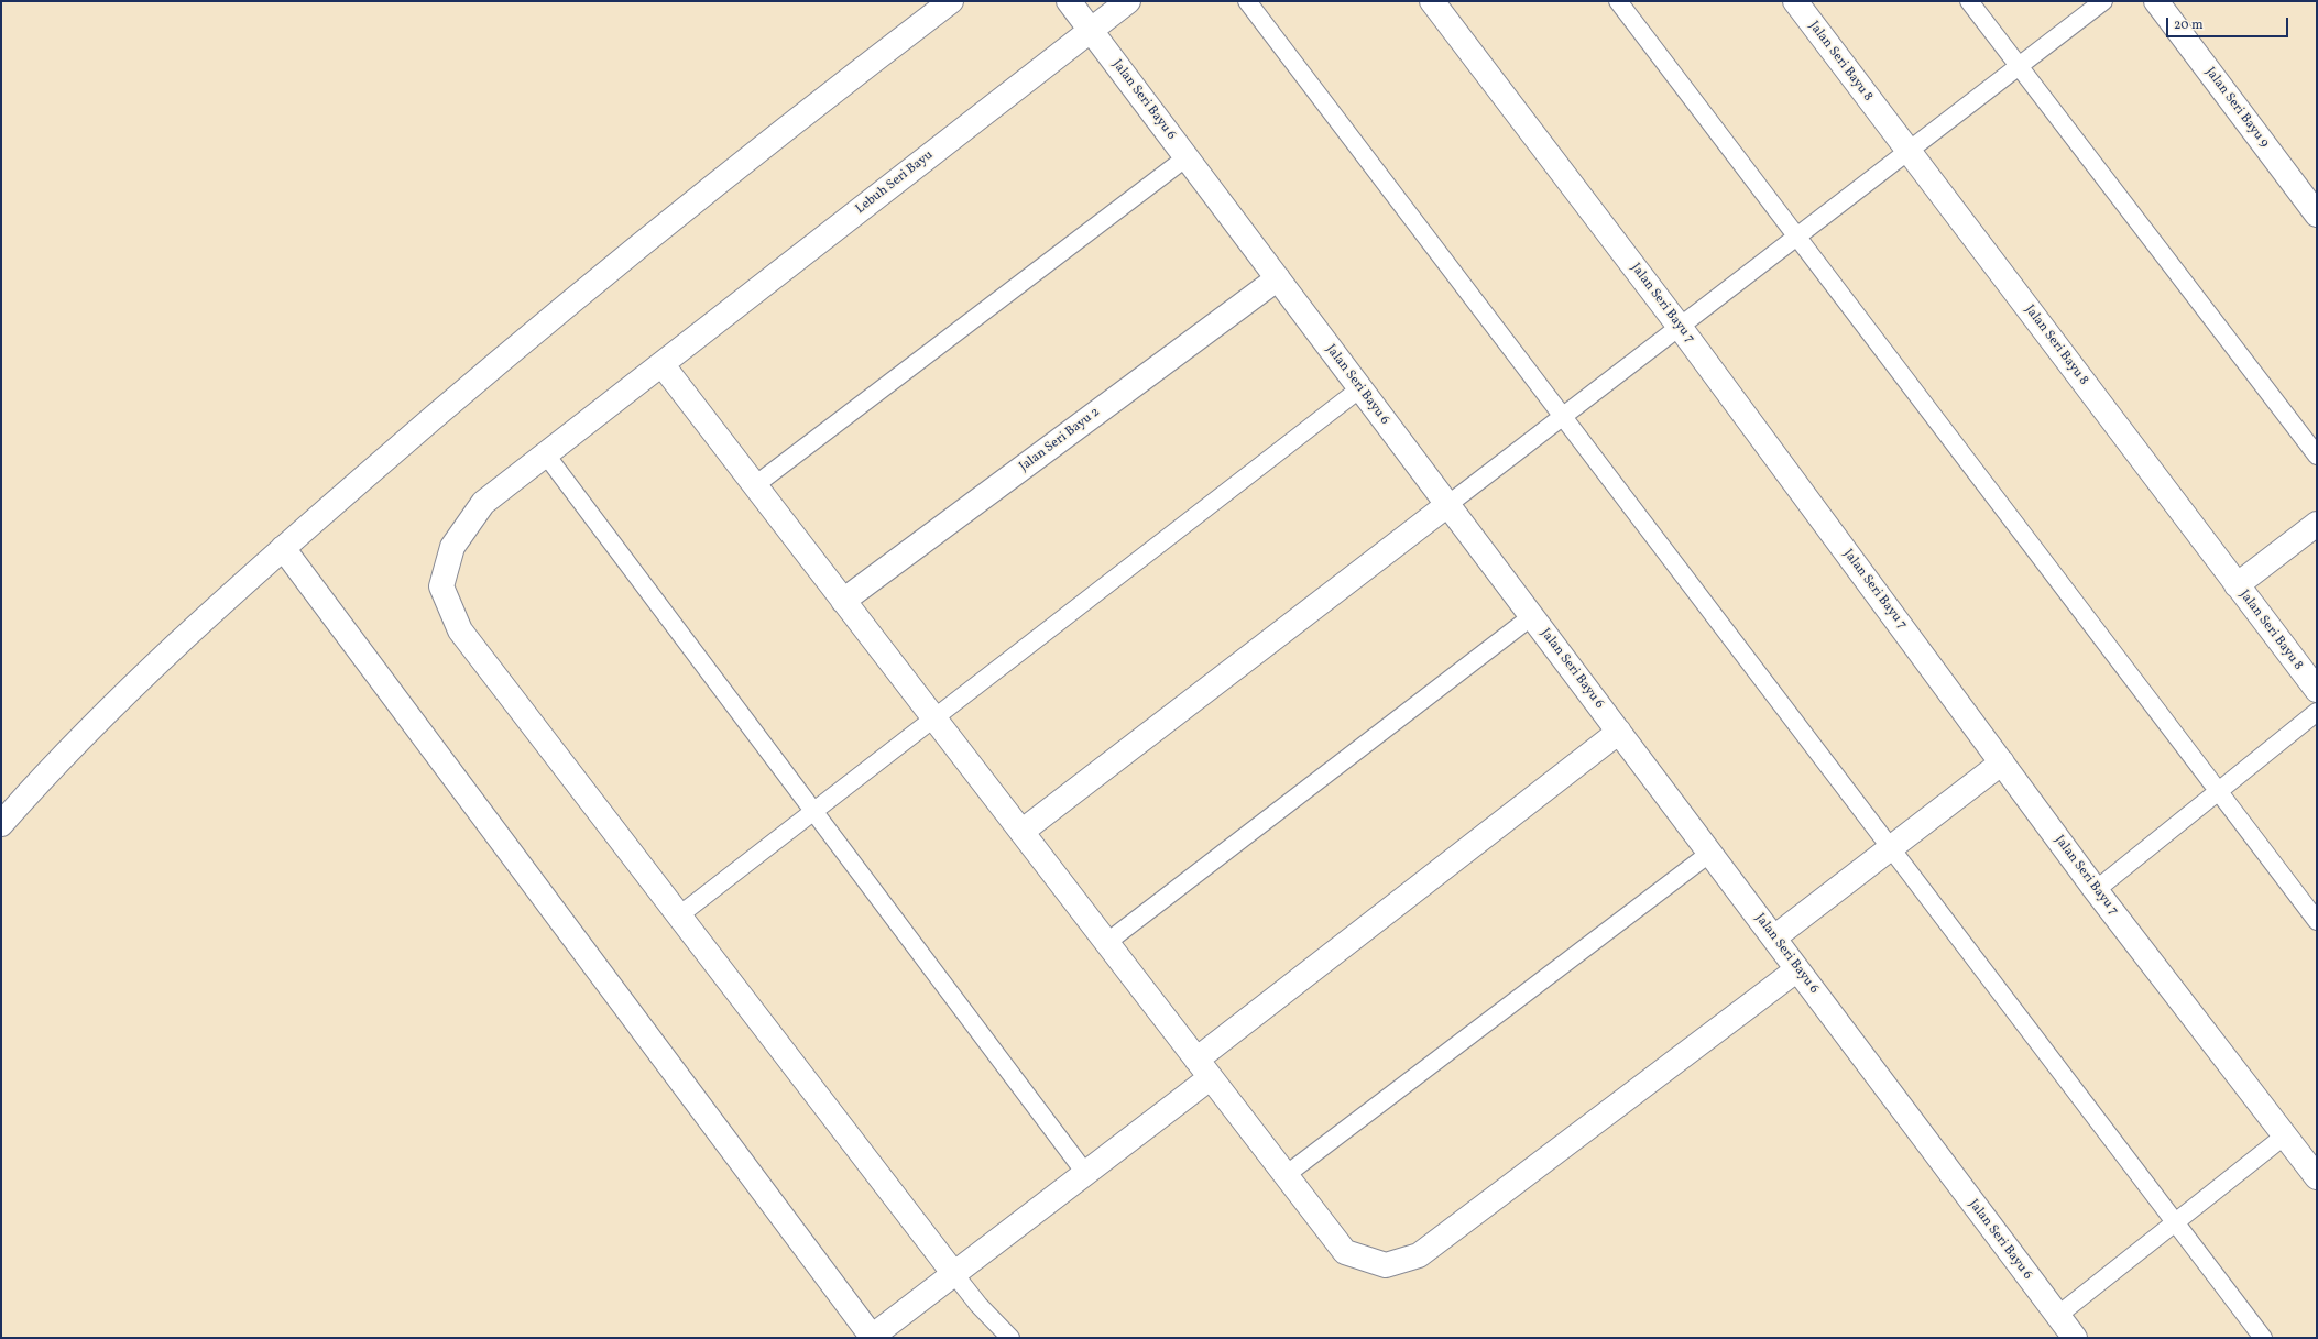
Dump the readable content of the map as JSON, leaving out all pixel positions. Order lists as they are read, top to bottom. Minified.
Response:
{"streets":{"street":["Jalan Seri Bayu 8","Jalan Seri Bayu 6","Jalan Seri Bayu 9","Lebuh Seri Bayu","Jalan Seri Bayu 7","Jalan Seri Bayu 2"]},"crossings":[["Jalan Seri Bayu 6","Lebuh Seri Bayu"],["Jalan Seri Bayu 6","Jalan Seri Bayu 2"]],"scale_bar":"20 m"}
